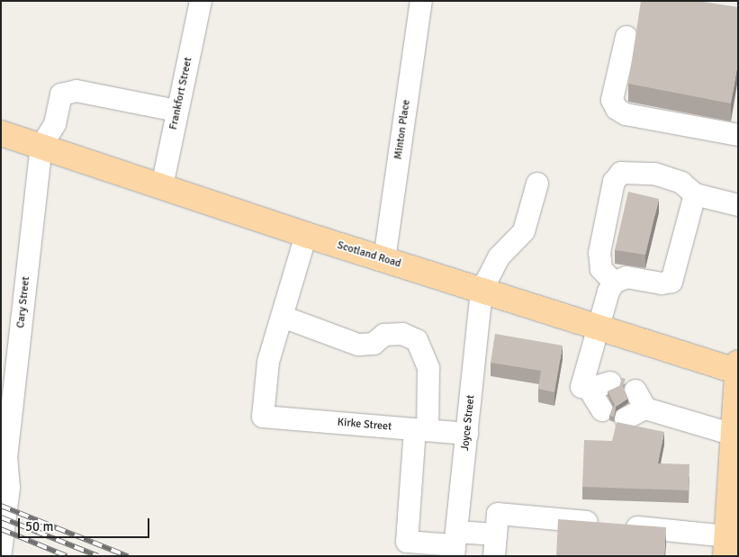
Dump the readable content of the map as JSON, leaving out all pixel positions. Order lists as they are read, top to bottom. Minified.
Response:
{"streets":{"main road":["Scotland Road"],"street":["Frankfort Street","Minton Place","Cary Street","Joyce Street","Kirke Street"]},"crossings":[["Frankfort Street","Scotland Road"],["Minton Place","Scotland Road"],["Scotland Road","Cary Street"],["Scotland Road","Joyce Street"],["Joyce Street","Kirke Street"]],"scale_bar":"50 m"}
